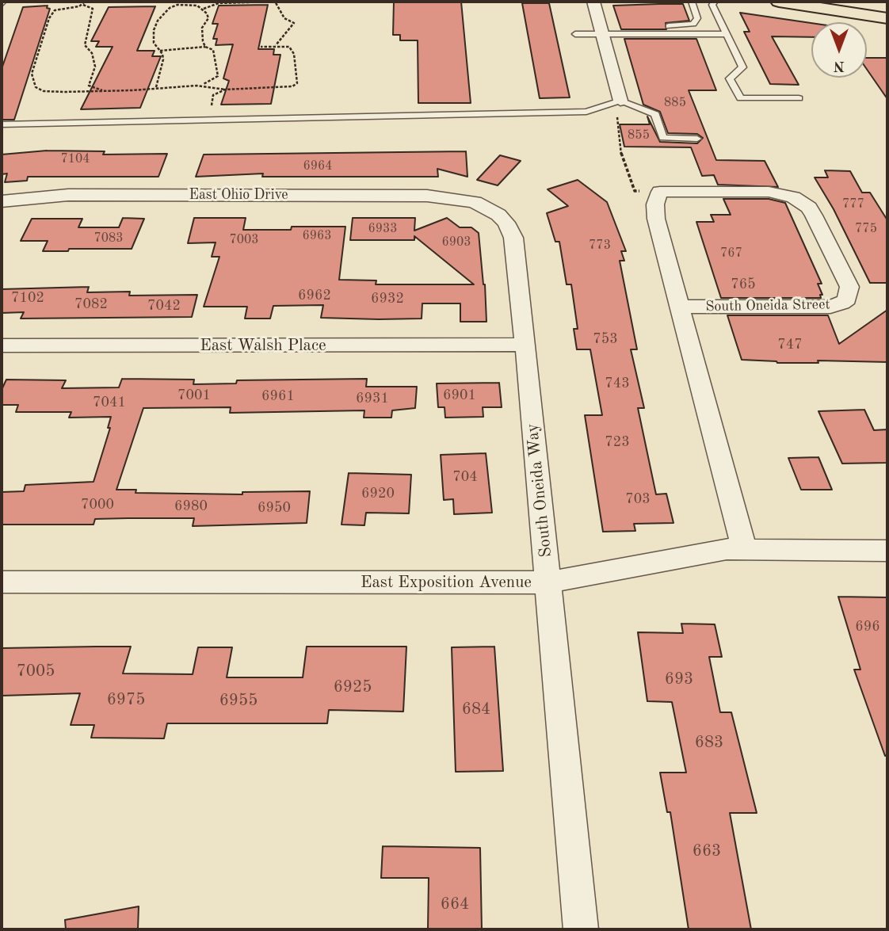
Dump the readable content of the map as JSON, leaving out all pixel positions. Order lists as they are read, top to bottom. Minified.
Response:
{"streets":{"street":["East Ohio Drive","South Oneida Street","East Walsh Place","South Oneida Way","East Exposition Avenue"]},"crossings":[["East Ohio Drive","South Oneida Way"],["South Oneida Street","East Exposition Avenue"],["East Walsh Place","South Oneida Way"],["South Oneida Way","East Exposition Avenue"]],"house_numbers":["885","855","7104","6964","777","6933","775","6963","7083","7003","6903","773","767","765","6962","7102","6932","7082","7042","753","747","743","7001","6901","6961","6931","7041","723","704","6920","703","7000","6980","6950","696","7005","693","6925","6975","6955","684","683","663","664"],"north":"bottom"}
